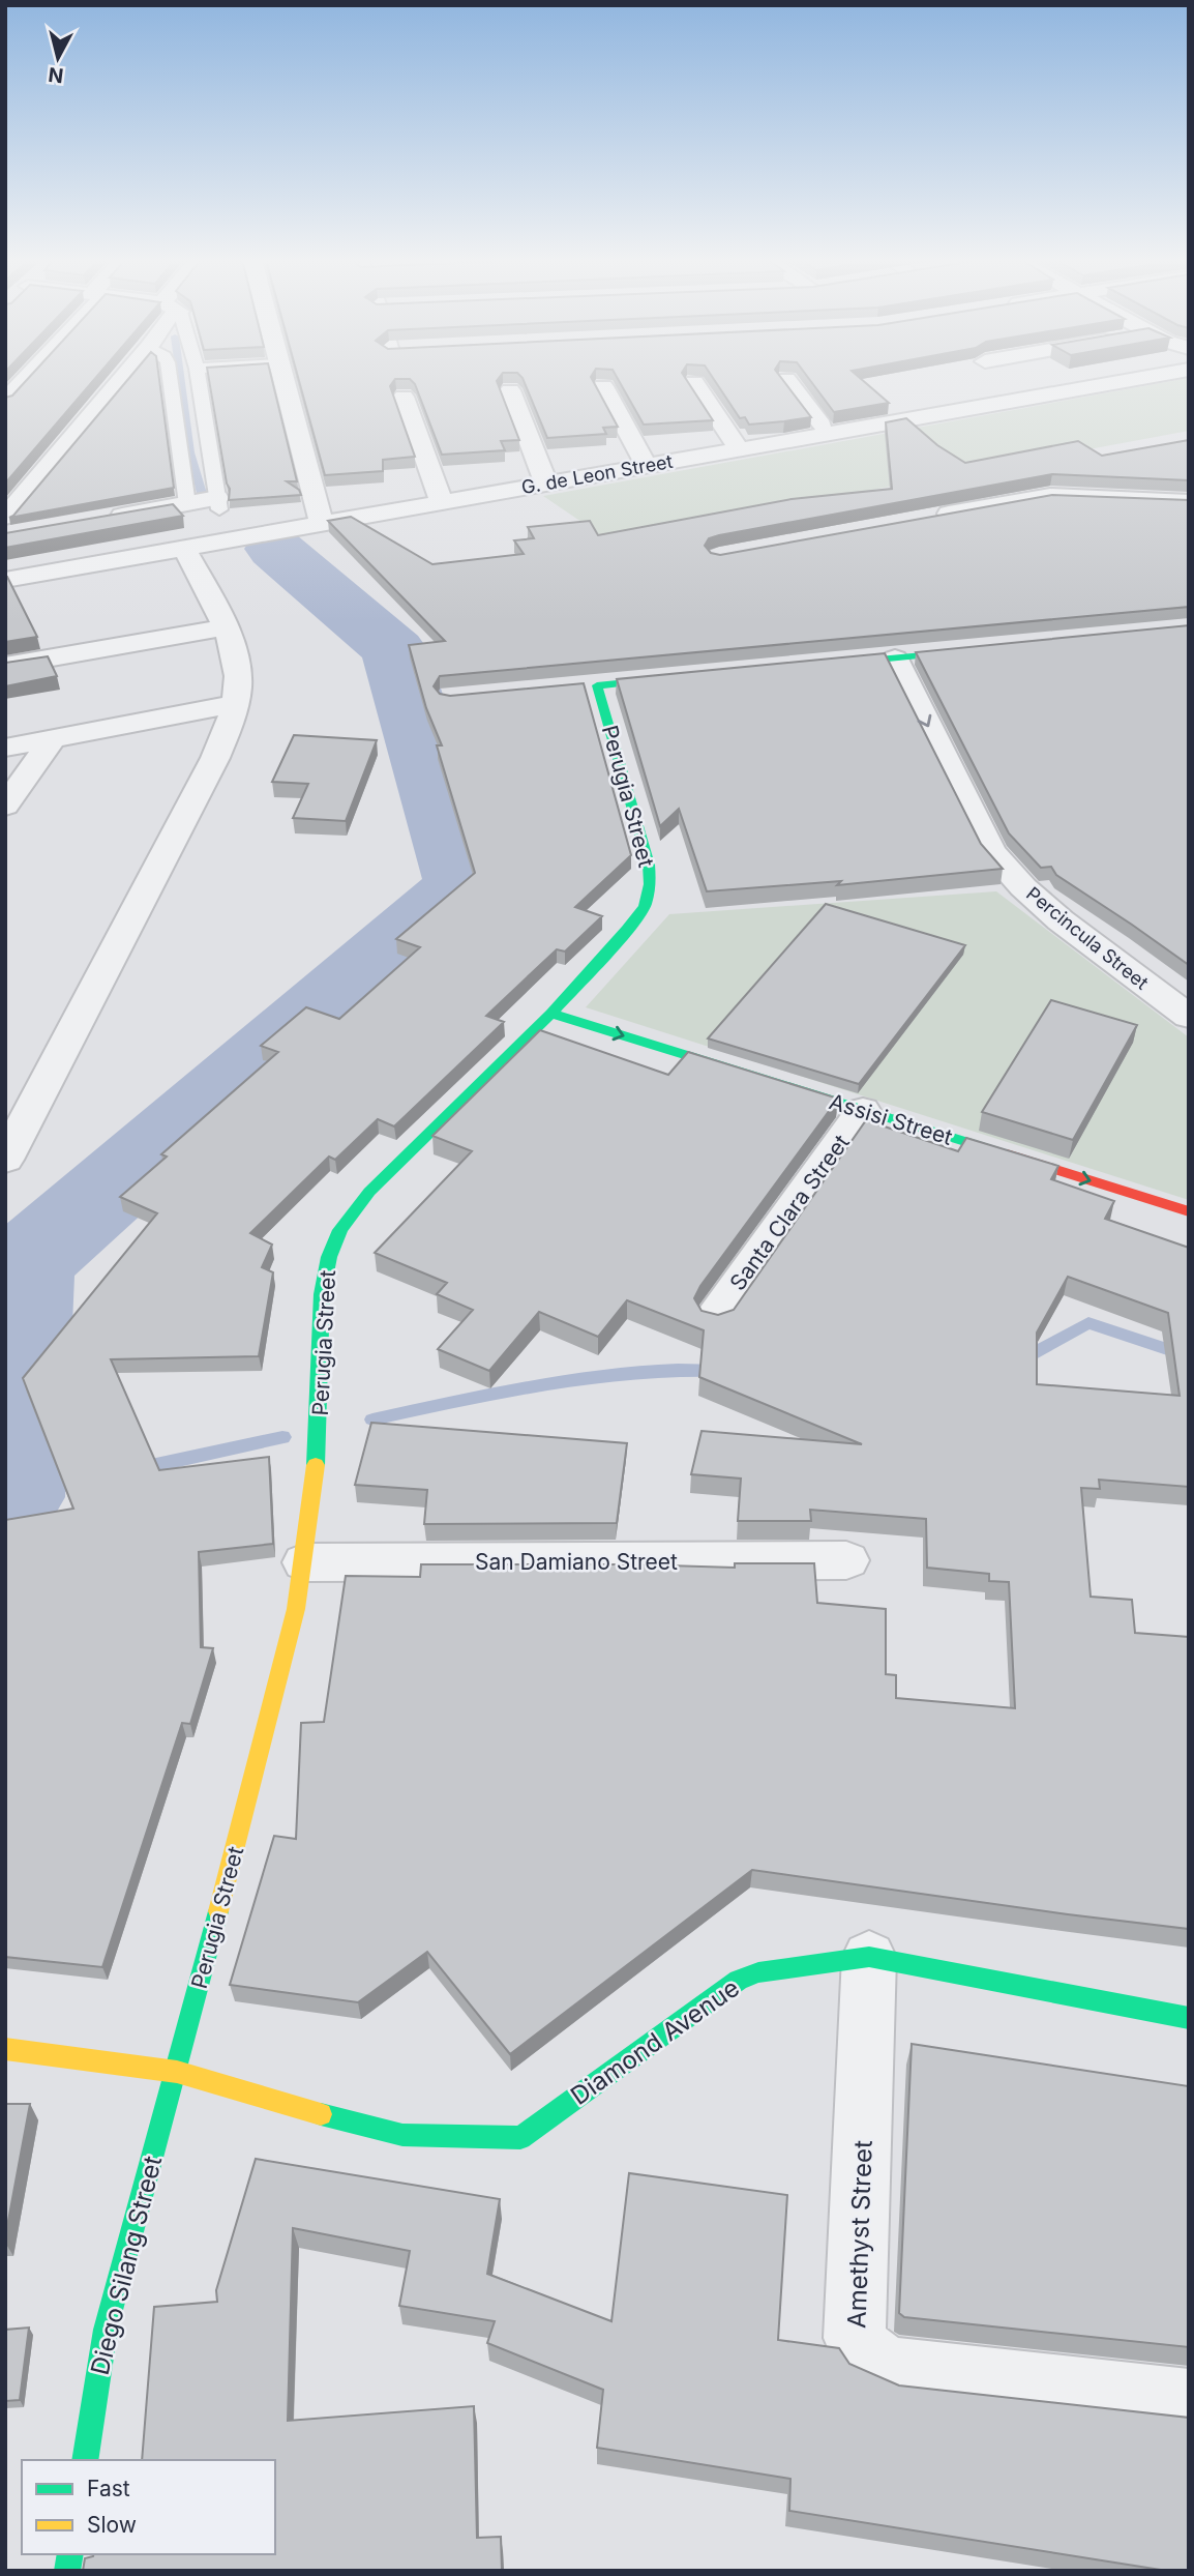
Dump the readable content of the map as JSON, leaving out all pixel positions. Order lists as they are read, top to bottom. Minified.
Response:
{"streets":{"street":["G. de Leon Street","Perugia Street","Percincula Street","Assisi Street","Santa Clara Street","San Damiano Street","Diamond Avenue","Amethyst Street","Diego Silang Street"]},"crossings":[["Perugia Street","Assisi Street"],["Perugia Street","San Damiano Street"],["Perugia Street","Diamond Avenue"],["Perugia Street","Diego Silang Street"],["Assisi Street","Santa Clara Street"],["Diamond Avenue","Amethyst Street"],["Diamond Avenue","Diego Silang Street"]],"one_way":["Percincula Street","Assisi Street"],"legend":["Fast","Slow"],"north":"bottom"}
